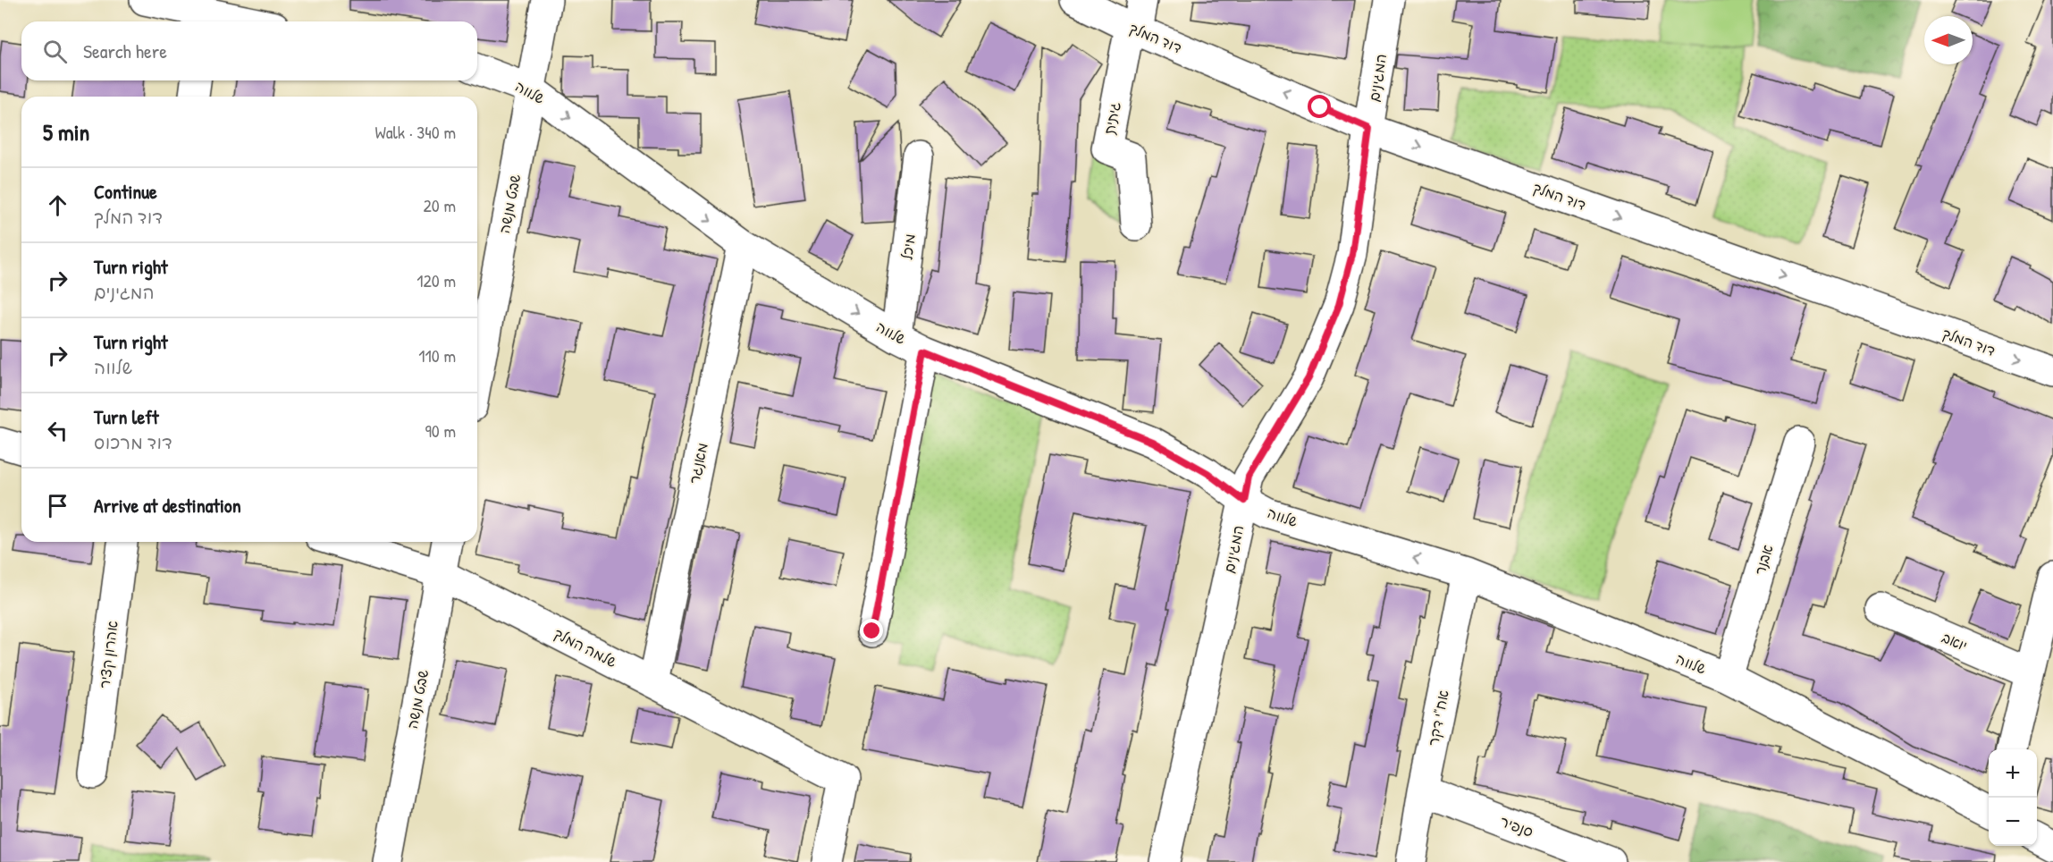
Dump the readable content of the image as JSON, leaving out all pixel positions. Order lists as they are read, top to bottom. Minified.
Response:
{"streets":{"street":["דוד המלך","המגינים","שלווה","גיתית","שבט מנשה","מיכל","מאנגר","אבנר","יואב","שלמה המלך","אהרון קציר","אח\"י דקר","סנפיר"]},"crossings":[["דוד המלך","המגינים"],["דוד המלך","גיתית"],["המגינים","שלווה"],["שלווה","שבט מנשה"],["שלווה","מיכל"],["שלווה","מאנגר"],["שלווה","אבנר"],["שלווה","אח\"י דקר"],["שבט מנשה","שלמה המלך"],["מאנגר","שלמה המלך"],["אח\"י דקר","סנפיר"]],"north":"left","page":{"search":"Search here","heading":["5 min","Walk · 340 m"],"list":[["Continue","דוד המלך","20 m"],["Turn right","המגינים","120 m"],["Turn right","שלווה","110 m"],["Turn left","דוד מרכוס","90 m"],"Arrive at destination"],"map_buttons":["+","−"]}}
